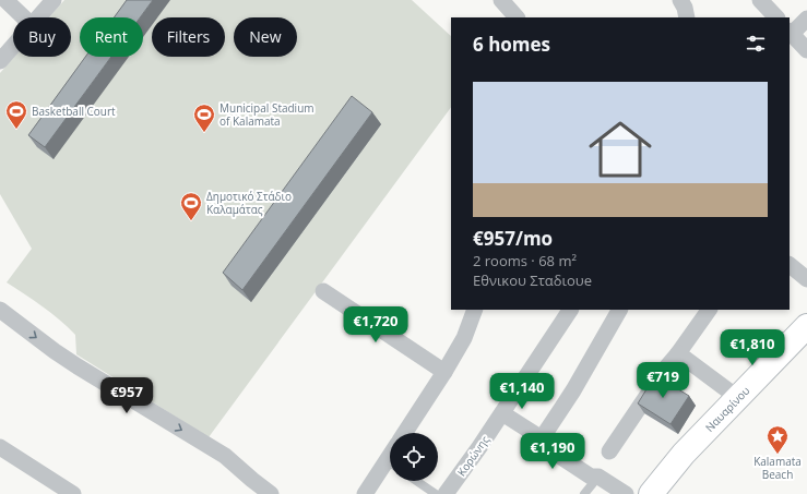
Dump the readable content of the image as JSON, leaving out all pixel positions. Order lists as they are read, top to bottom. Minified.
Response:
{"streets":{"main road":["Ναυαρίνου"],"street":["Κορώνης"]},"places":{"sports":["Basketball Court","Municipal Stadium of Kalamata","Δημοτικό Στάδιο Καλαμάτας"],"place":["Kalamata Beach"]},"page":{"chip":["Buy","Rent","Filters","New"],"heading":"6 homes","list":[{"name":"€957/mo","note":"2 rooms · 68 m² · Εθνικου Σταδιουe"}],"price":["€1,720","€1,810","€719","€1,140","€957","€1,190"]}}
